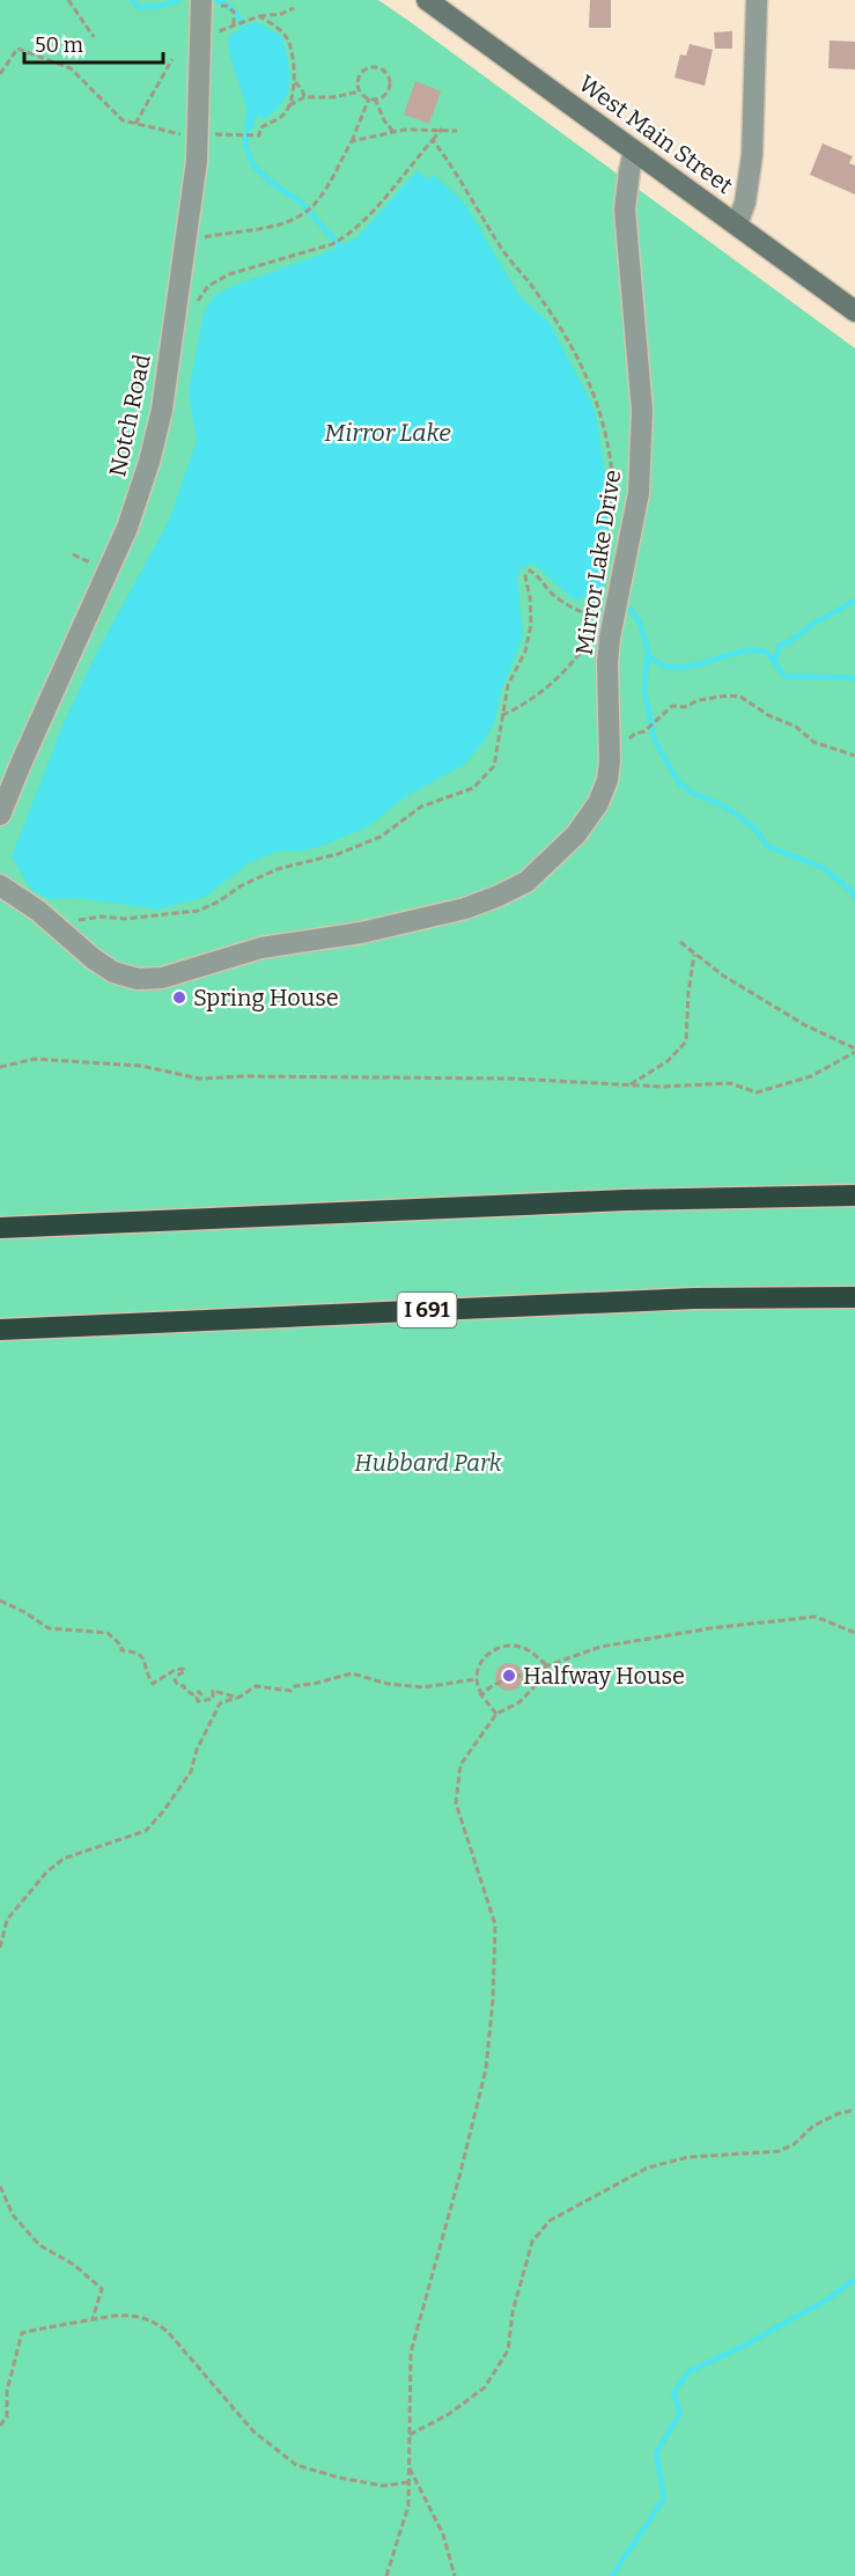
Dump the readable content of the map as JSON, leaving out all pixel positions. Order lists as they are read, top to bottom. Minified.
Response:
{"streets":{"highway":["I 691"],"main road":["West Main Street"],"street":["Notch Road","Mirror Lake Drive"]},"crossings":[["West Main Street","Mirror Lake Drive"]],"water":["Mirror Lake"],"parks":["Hubbard Park"],"places":["Spring House","Halfway House"],"scale_bar":"50 m"}
